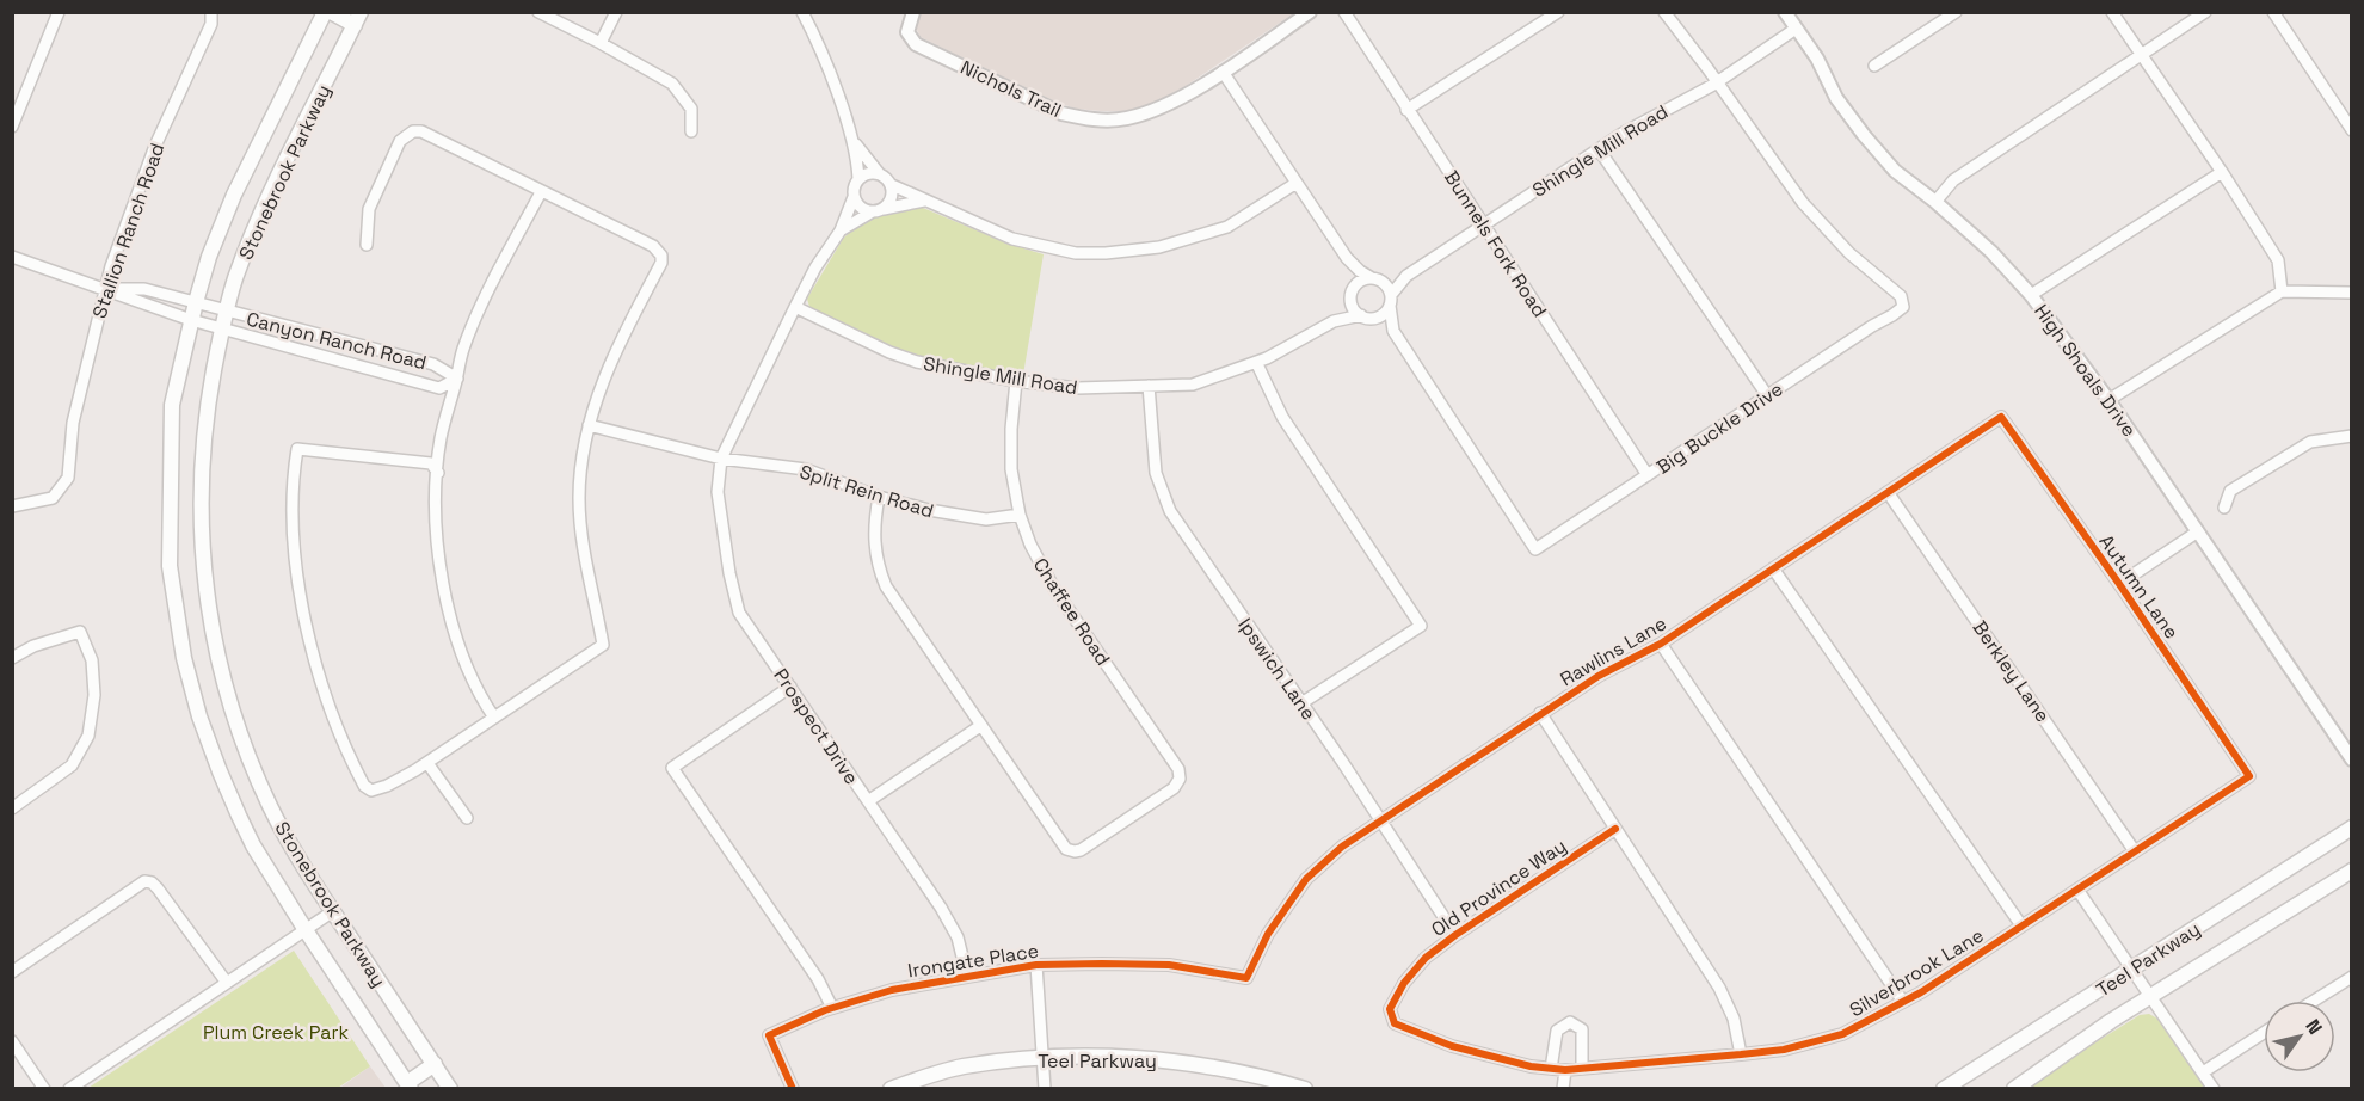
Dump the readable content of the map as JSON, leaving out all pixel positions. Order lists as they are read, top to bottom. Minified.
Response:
{"streets":{"main road":["Stonebrook Parkway","Teel Parkway"],"street":["Nichols Trail","Shingle Mill Road","Stallion Ranch Road","Bunnels Fork Road","Canyon Ranch Road","High Shoals Drive","Big Buckle Drive","Split Rein Road","Autumn Lane","Chaffee Road","Rawlins Lane","Ipswich Lane","Berkley Lane","Prospect Drive","Old Province Way","Irongate Place","Silverbrook Lane"]},"crossings":[["Shingle Mill Road","Bunnels Fork Road"],["Shingle Mill Road","High Shoals Drive"],["Shingle Mill Road","Big Buckle Drive"],["Shingle Mill Road","Chaffee Road"],["Shingle Mill Road","Ipswich Lane"],["Stonebrook Parkway","Canyon Ranch Road"],["Stallion Ranch Road","Canyon Ranch Road"],["Bunnels Fork Road","Big Buckle Drive"],["Split Rein Road","Chaffee Road"],["Split Rein Road","Prospect Drive"],["Autumn Lane","Rawlins Lane"],["Autumn Lane","Silverbrook Lane"],["Rawlins Lane","Ipswich Lane"],["Rawlins Lane","Berkley Lane"],["Rawlins Lane","Irongate Place"],["Ipswich Lane","Old Province Way"],["Berkley Lane","Silverbrook Lane"],["Prospect Drive","Irongate Place"],["Old Province Way","Silverbrook Lane"]],"parks":["Plum Creek Park"],"north":"top right"}
